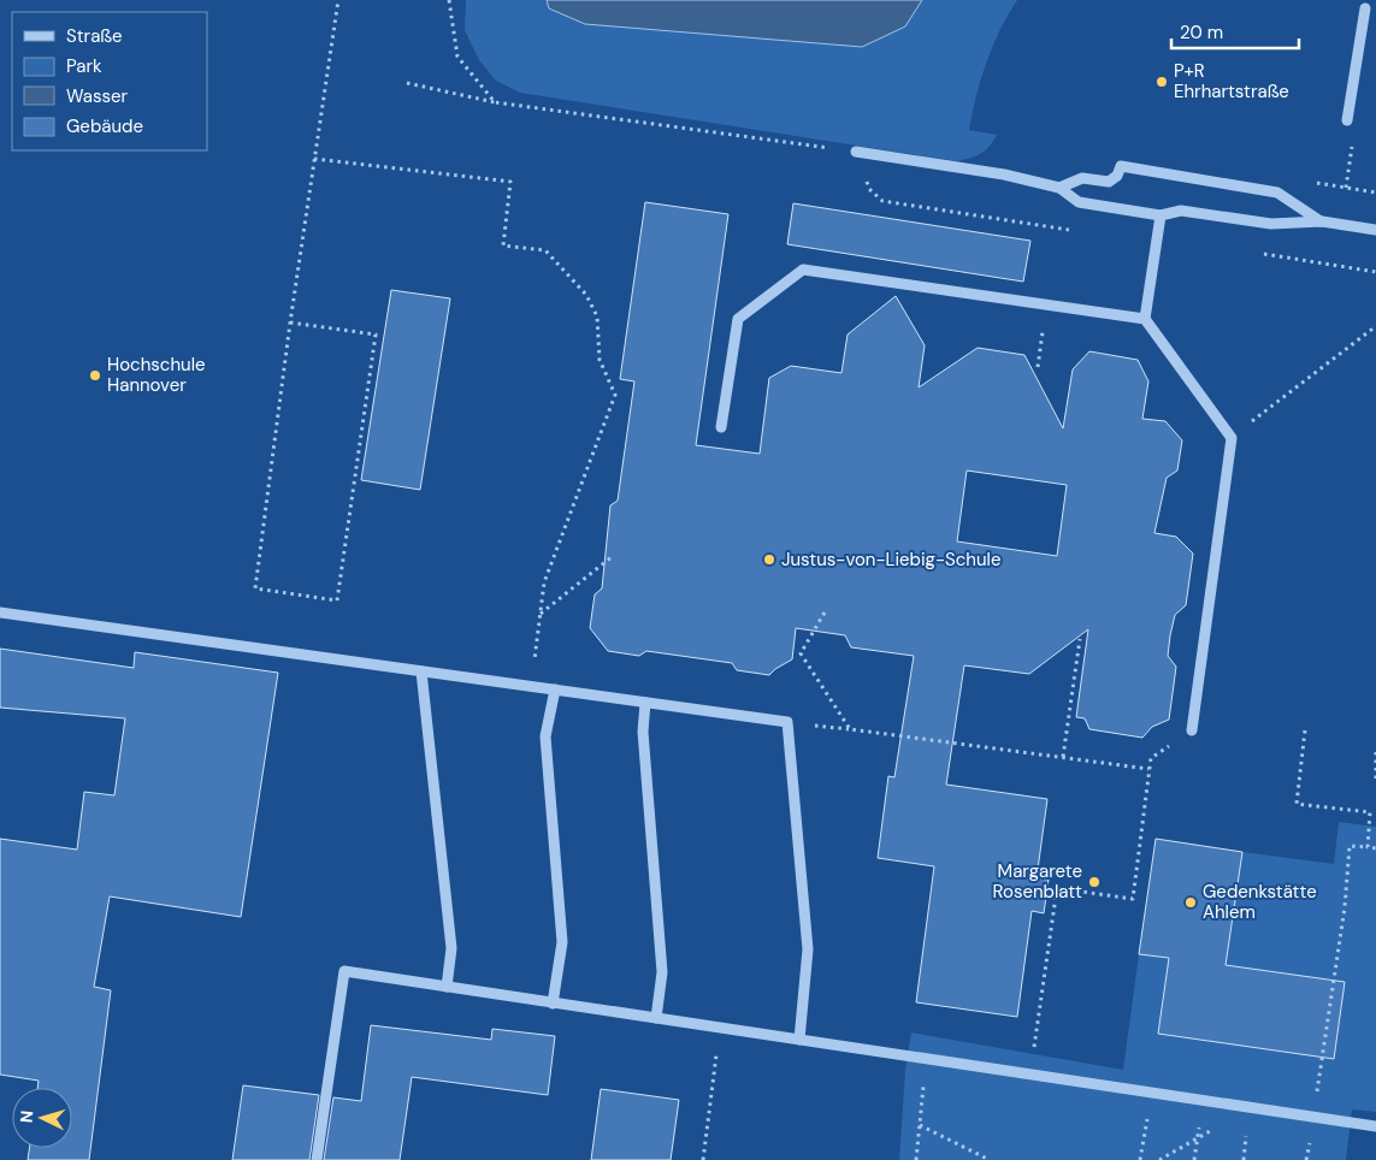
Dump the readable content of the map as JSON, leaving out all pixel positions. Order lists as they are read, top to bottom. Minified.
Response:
{"places":["P+R Ehrhartstraße","Hochschule Hannover","Justus-von-Liebig-Schule","Margarete Rosenblatt","Gedenkstätte Ahlem"],"legend":["Straße","Park","Wasser","Gebäude"],"scale_bar":"20 m","north":"left"}
